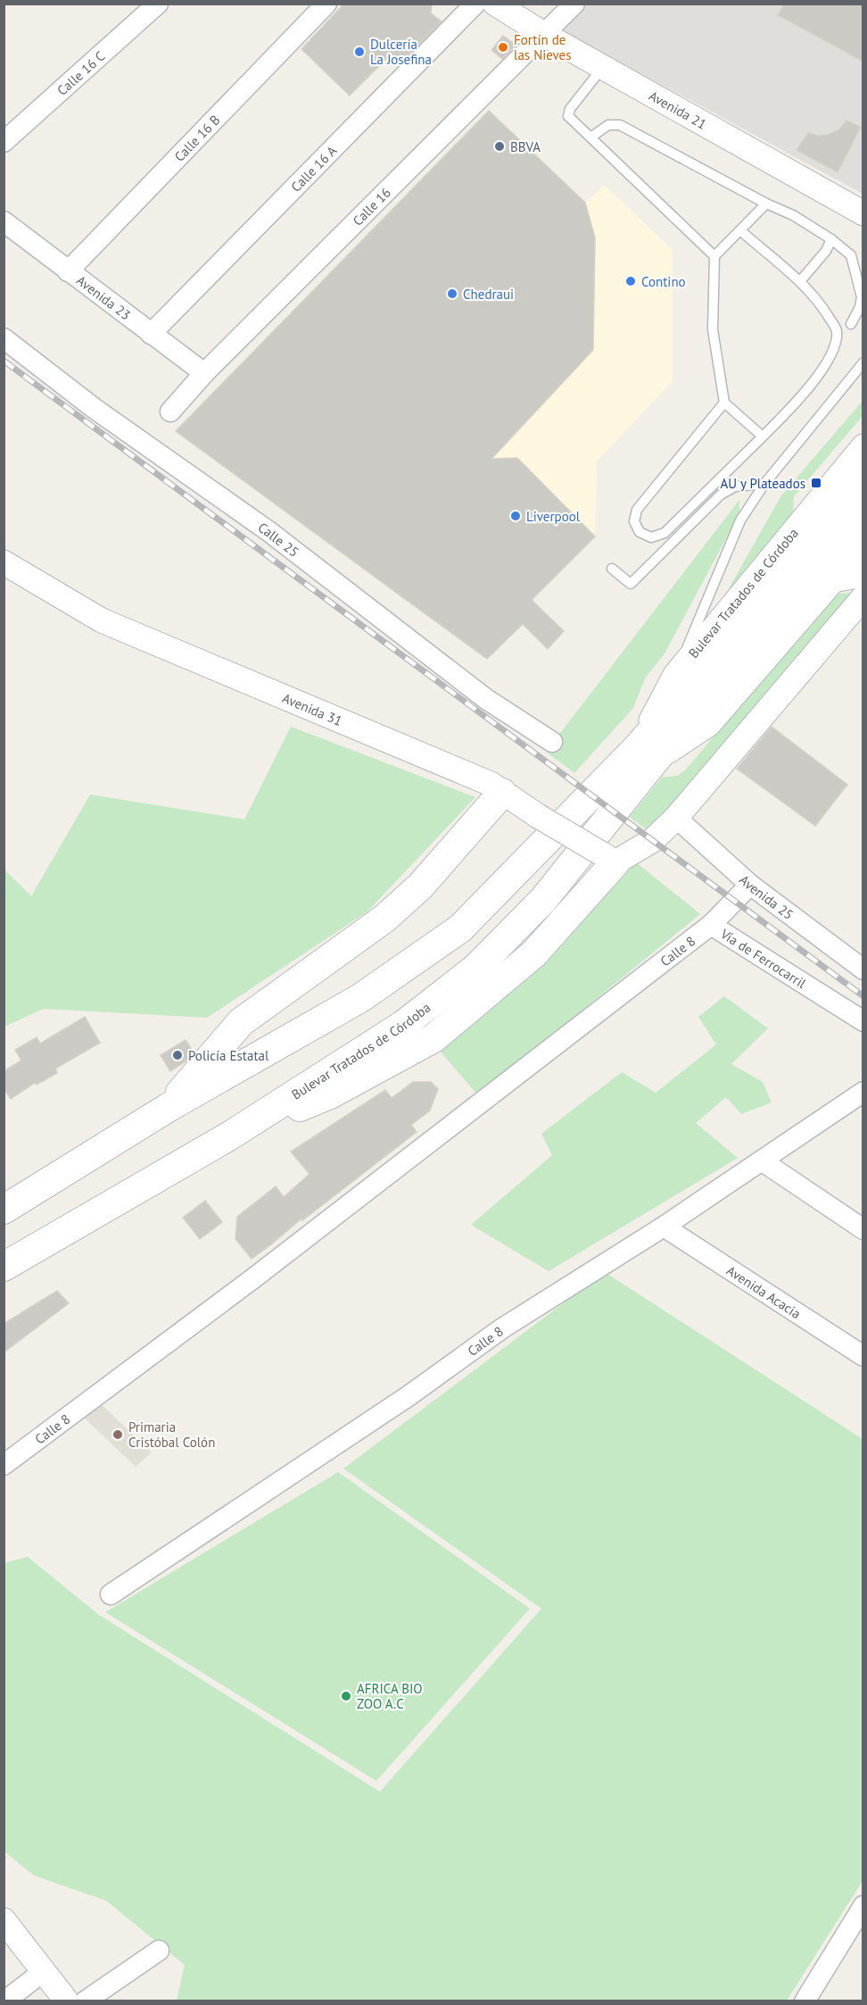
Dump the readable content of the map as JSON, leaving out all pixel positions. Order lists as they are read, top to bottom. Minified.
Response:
{"streets":{"main road":["Bulevar Tratados de Córdoba"],"street":["Calle 16 C","Avenida 21","Calle 16 B","Calle 16 A","Calle 16","Avenida 23","Calle 25","Avenida 31","Avenida 25","Calle 8","Vía de Ferrocarril","Avenida Acacia"]},"crossings":[["Avenida 21","Calle 16"],["Calle 16 B","Avenida 23"],["Calle 16 A","Avenida 23"],["Calle 16","Avenida 23"],["Avenida 25","Vía de Ferrocarril"],["Calle 8","Vía de Ferrocarril"],["Calle 8","Avenida Acacia"]],"places":{"other":["Fortín de las Nieves","Dulcería La Josefina","BBVA","Contino","Chedraui","Liverpool","Policía Estatal","Primaria Cristóbal Colón","AFRICA BIO ZOO A.C"],"transit":["AU y Plateados"]}}
